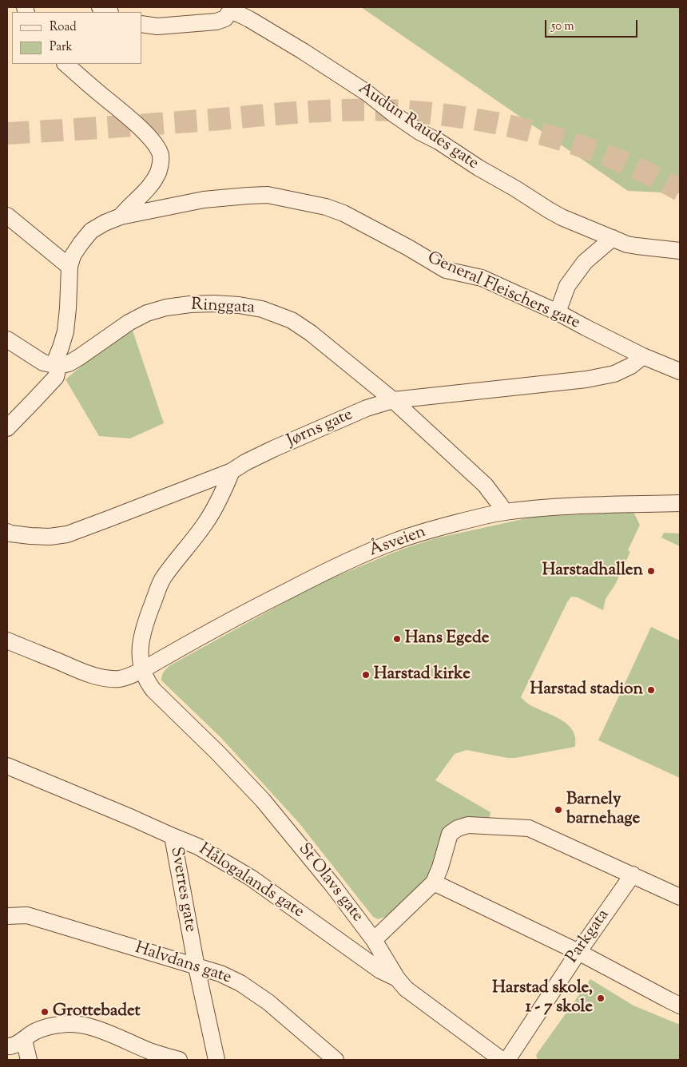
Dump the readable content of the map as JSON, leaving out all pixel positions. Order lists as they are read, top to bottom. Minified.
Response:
{"streets":{"street":["Audun Raudes gate","General Fleischers gate","Ringgata","Jørns gate","Åsveien","Hålogalands gate","St Olavs gate","Sverres gate","Parkgata","Halvdans gate"]},"crossings":[["General Fleischers gate","Ringgata"],["General Fleischers gate","Jørns gate"],["Ringgata","Jørns gate"],["Ringgata","Åsveien"],["Åsveien","St Olavs gate"],["Hålogalands gate","St Olavs gate"],["Hålogalands gate","Sverres gate"],["Sverres gate","Halvdans gate"]],"places":["Harstadhallen","Hans Egede","Harstad kirke","Harstad stadion","Barnely barnehage","Harstad skole, 1 - 7 skole","Grottebadet"],"legend":["Road","Park"],"scale_bar":"50 m"}
